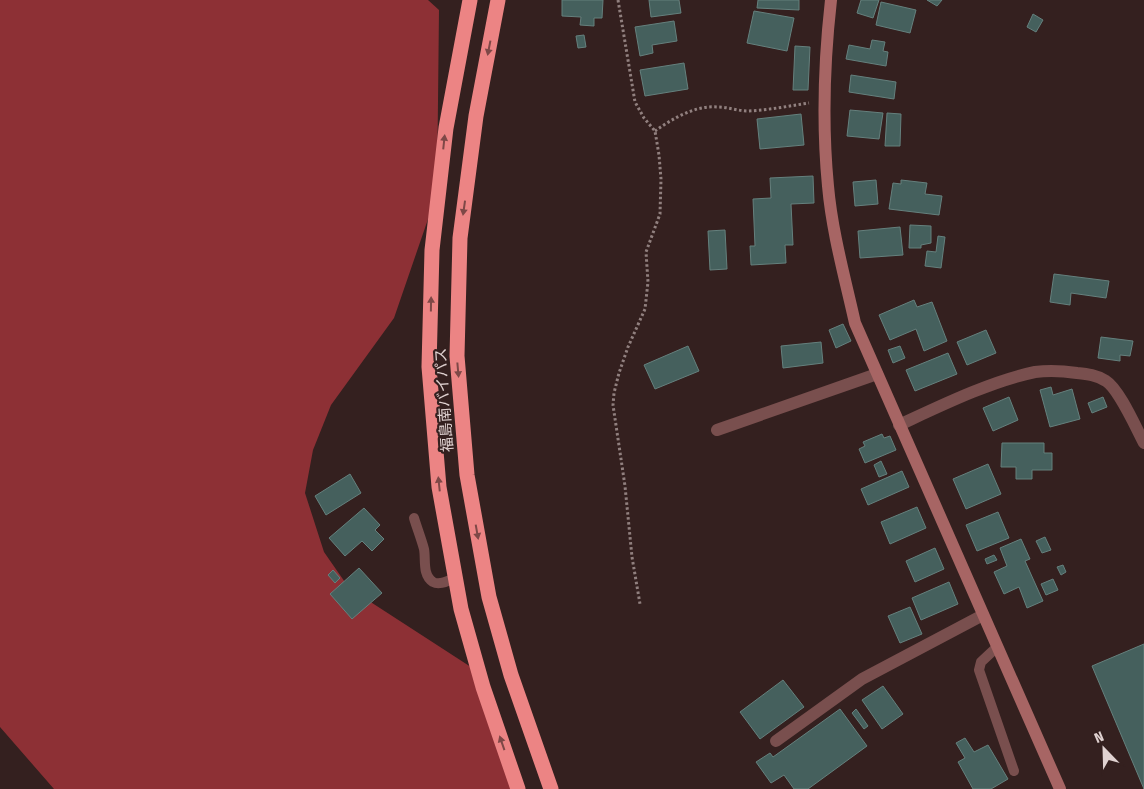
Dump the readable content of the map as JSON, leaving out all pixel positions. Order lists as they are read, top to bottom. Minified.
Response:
{"streets":{"highway":["福島南バイパス"]},"north":"top left"}
